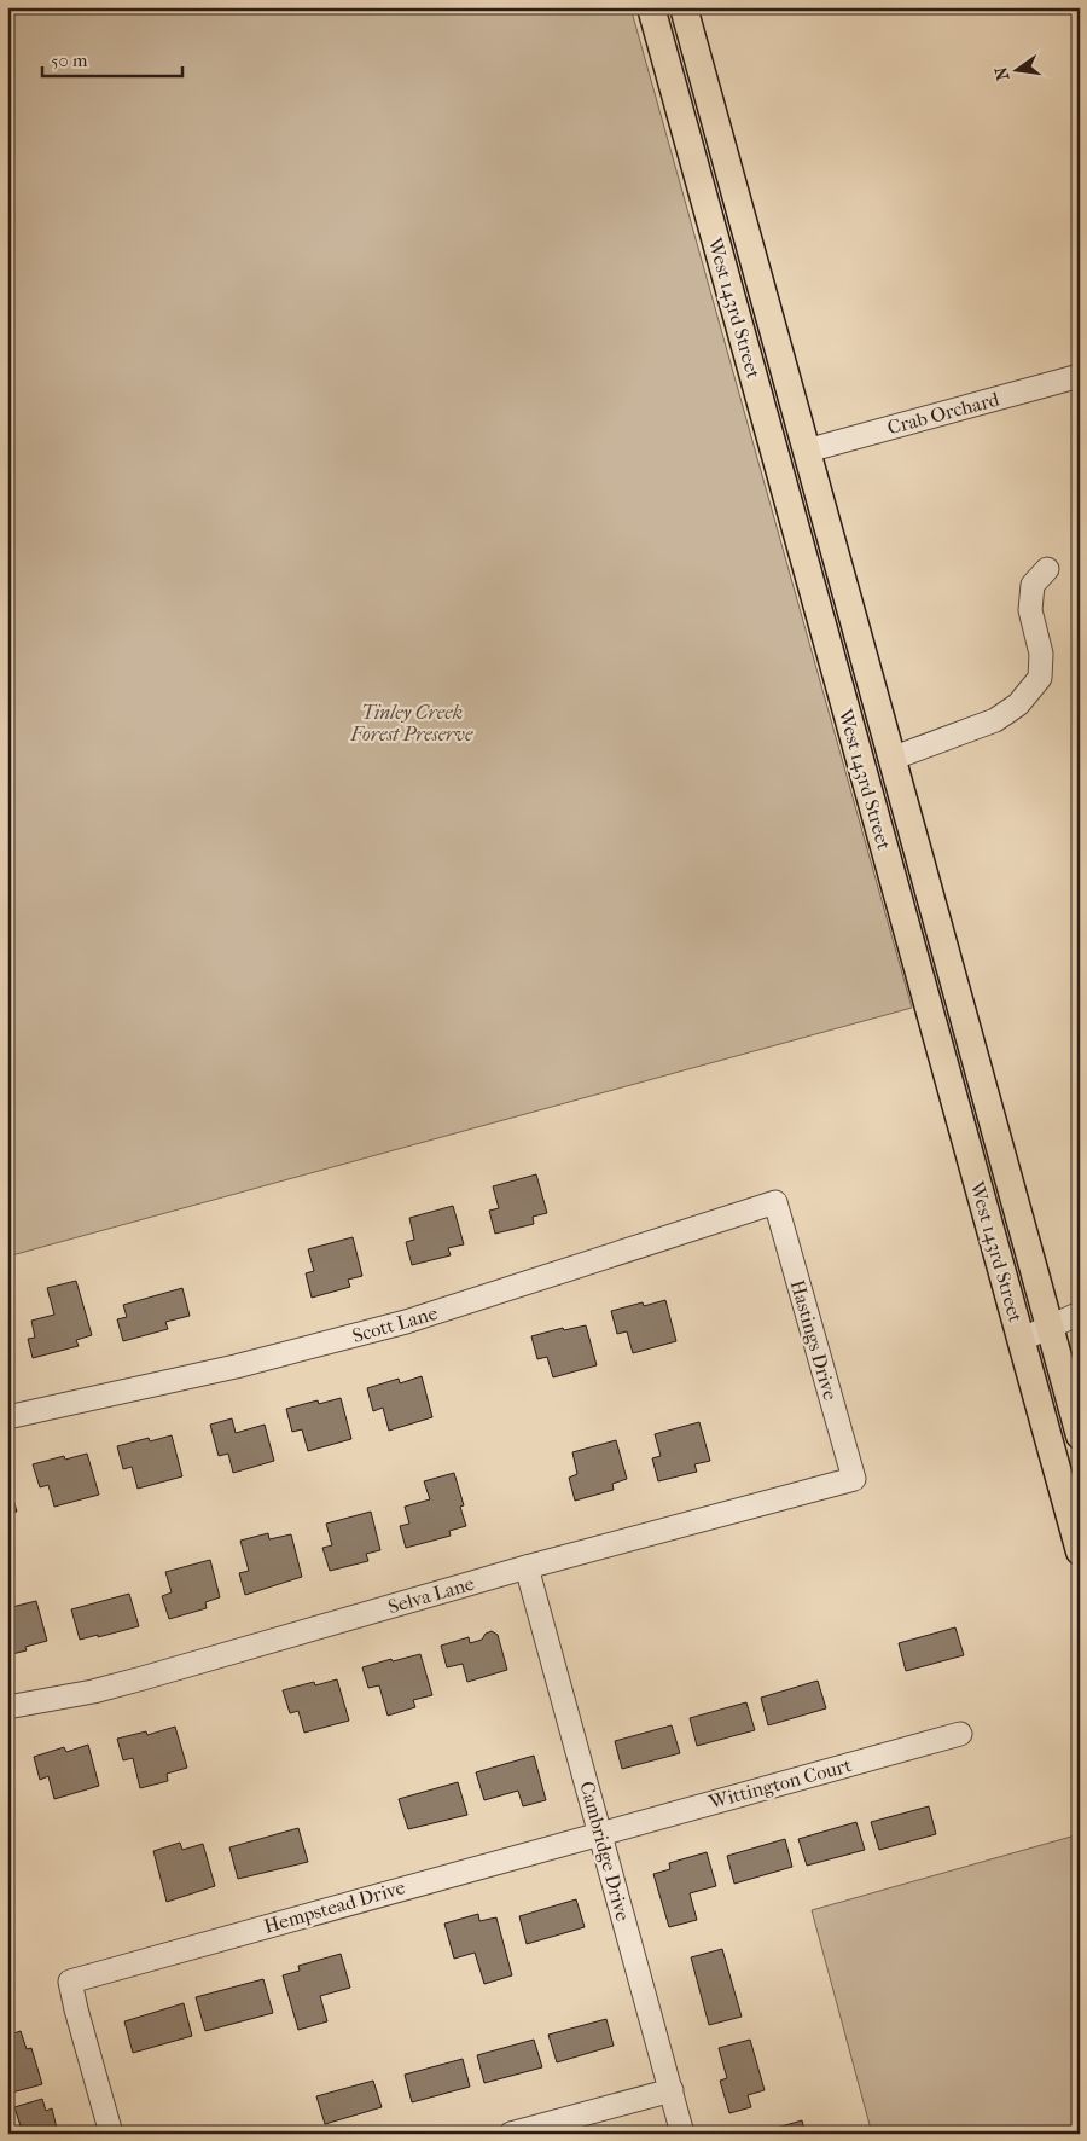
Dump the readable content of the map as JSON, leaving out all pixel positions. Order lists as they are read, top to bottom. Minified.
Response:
{"streets":{"main road":["West 143rd Street"],"street":["Crab Orchard","Scott Lane","Hastings Drive","Selva Lane","Wittington Court","Cambridge Drive","Hempstead Drive"]},"crossings":[["West 143rd Street","Crab Orchard"],["Scott Lane","Hastings Drive"],["Hastings Drive","Selva Lane"],["Selva Lane","Cambridge Drive"],["Wittington Court","Cambridge Drive"],["Wittington Court","Hempstead Drive"],["Cambridge Drive","Hempstead Drive"]],"parks":["Tinley Creek Forest Preserve"],"scale_bar":"50 m","north":"left"}
